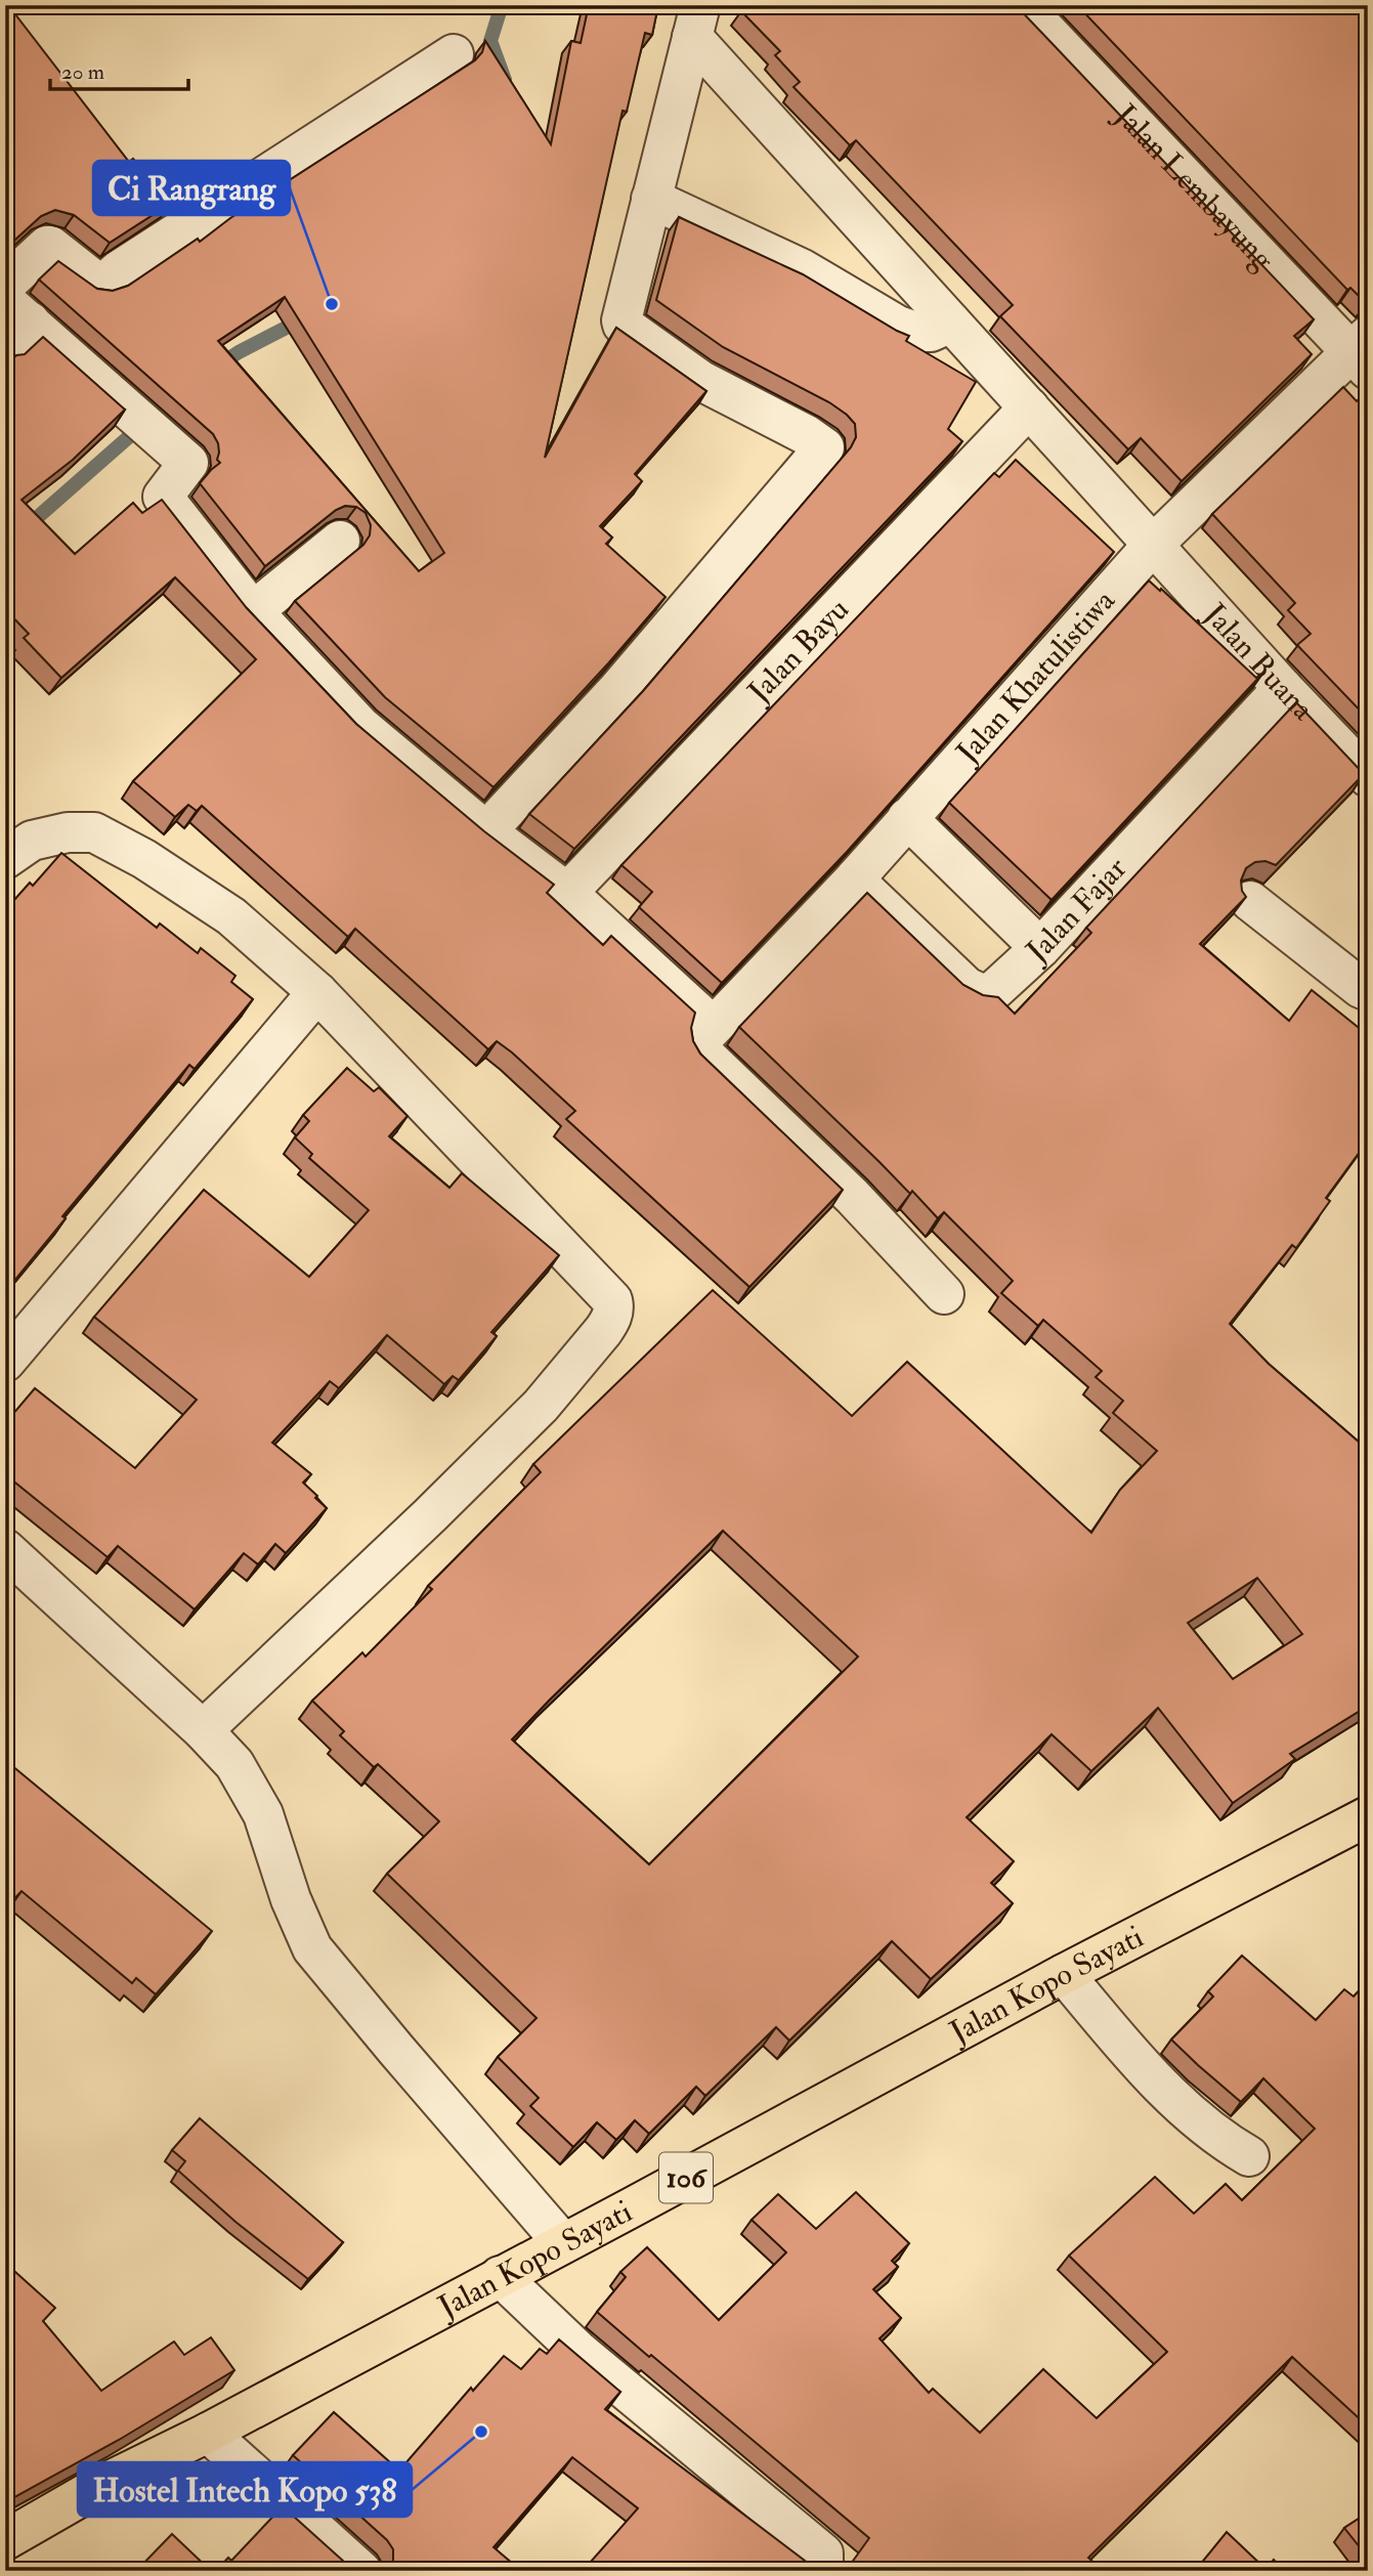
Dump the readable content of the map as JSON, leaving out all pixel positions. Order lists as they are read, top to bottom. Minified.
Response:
{"streets":{"main road":["Jalan Kopo Sayati","106"],"street":["Jalan Lembayung","Jalan Bayu","Jalan Buana","Jalan Khatulistiwa","Jalan Fajar"]},"crossings":[["Jalan Lembayung","Jalan Khatulistiwa"],["Jalan Bayu","Jalan Buana"],["Jalan Buana","Jalan Khatulistiwa"],["Jalan Buana","Jalan Fajar"],["Jalan Khatulistiwa","Jalan Fajar"]],"places":["Ci Rangrang","Hostel Intech Kopo 538"],"scale_bar":"20 m"}
